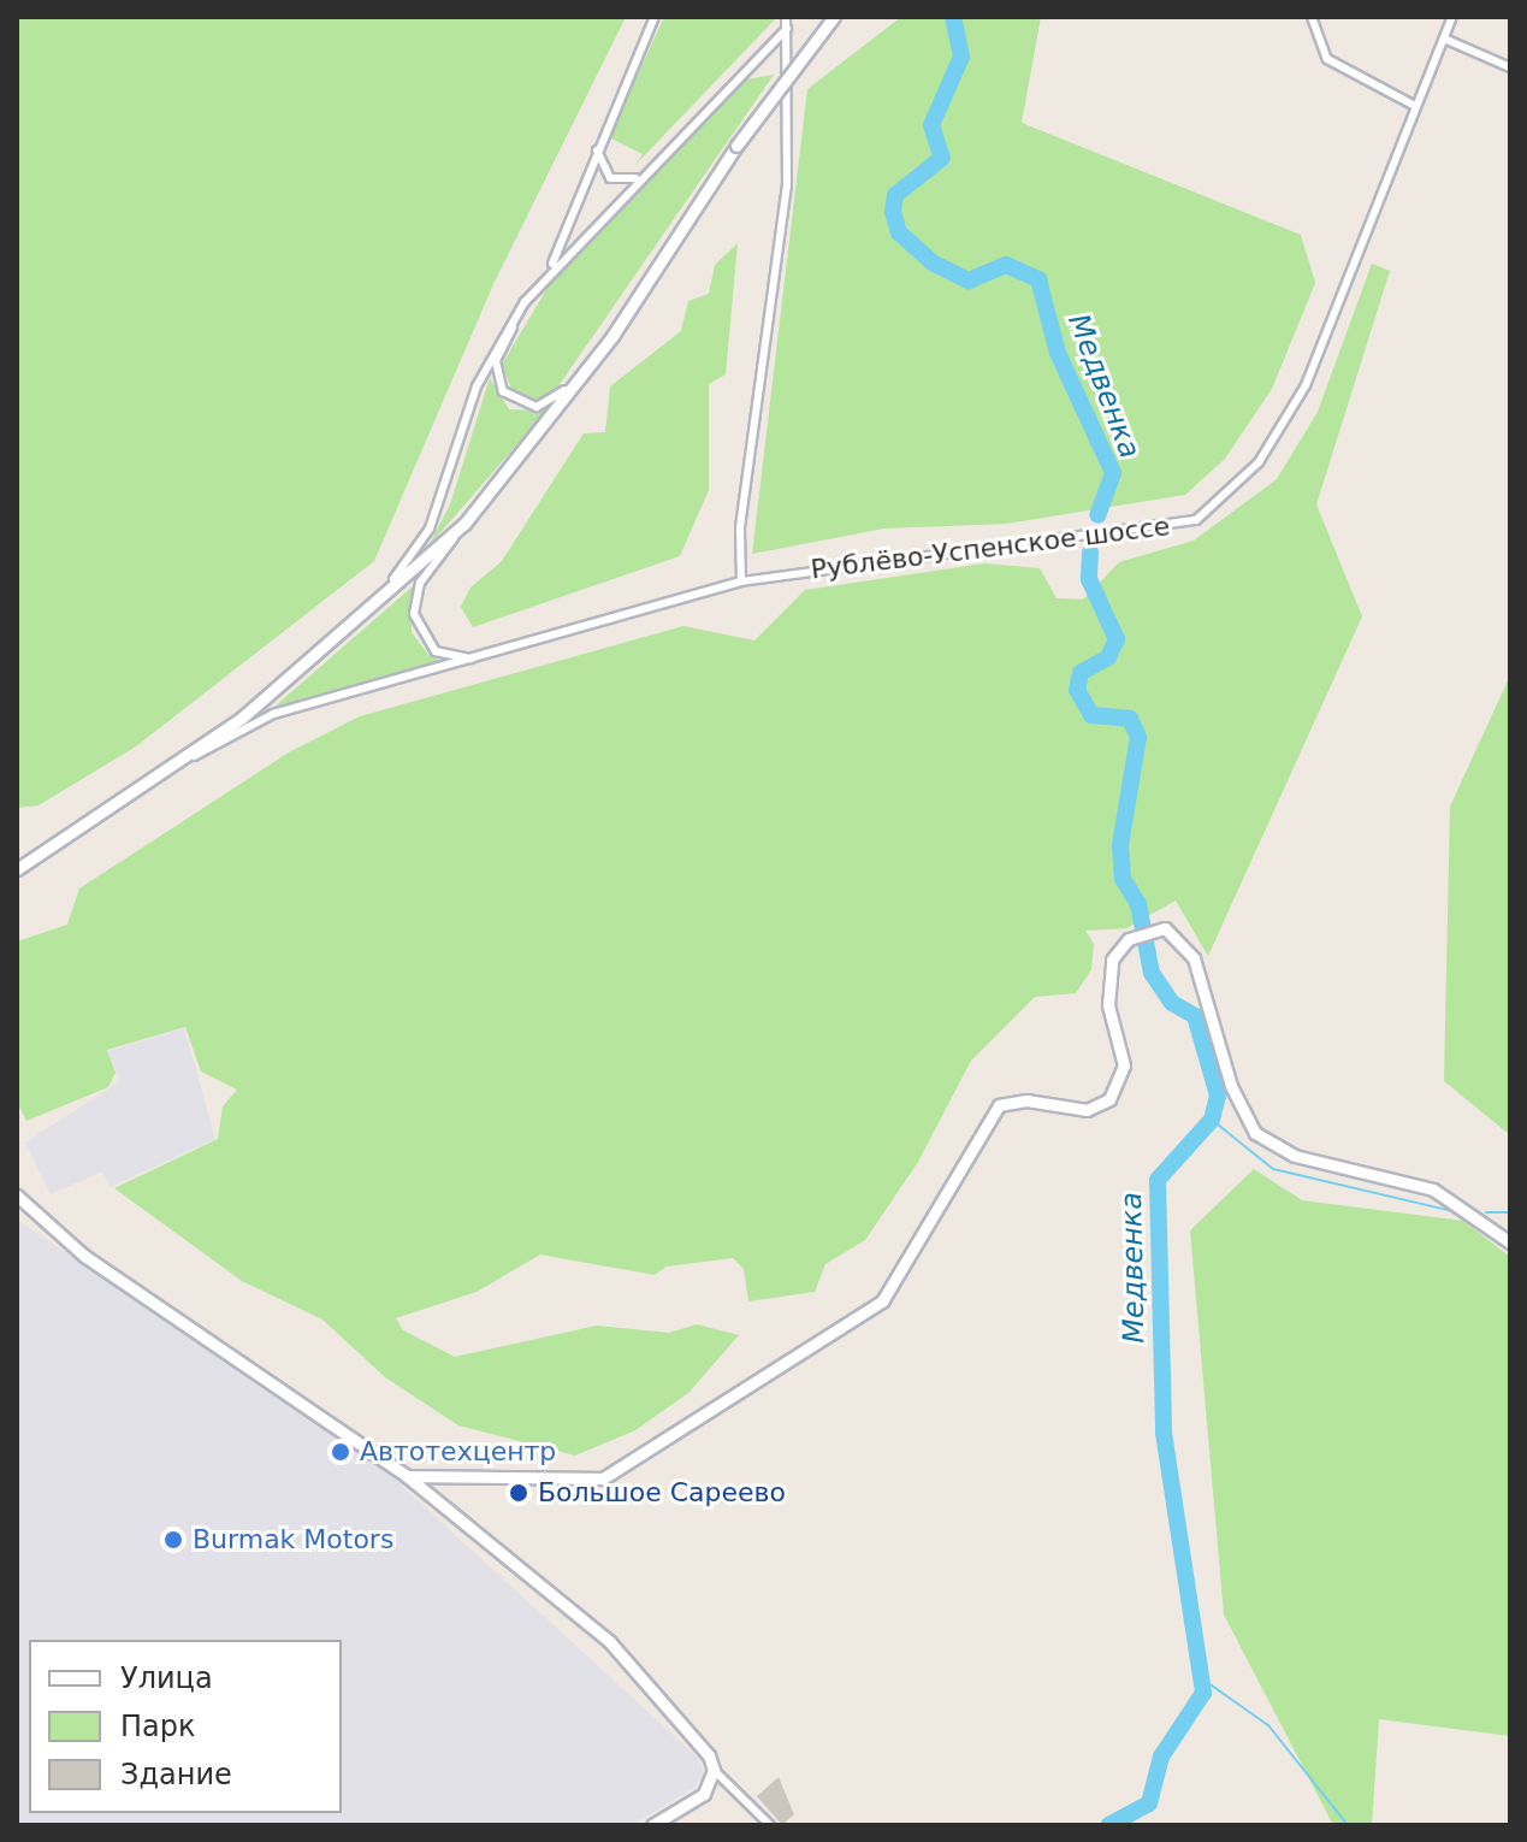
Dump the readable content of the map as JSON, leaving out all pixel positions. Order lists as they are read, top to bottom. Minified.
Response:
{"streets":{"main road":["Рублёво-Успенское шоссе"]},"water":["Медвенка"],"places":["Автотехцентр","Большое Сареево","Burmak Motors"],"legend":["Улица","Парк","Здание"]}
